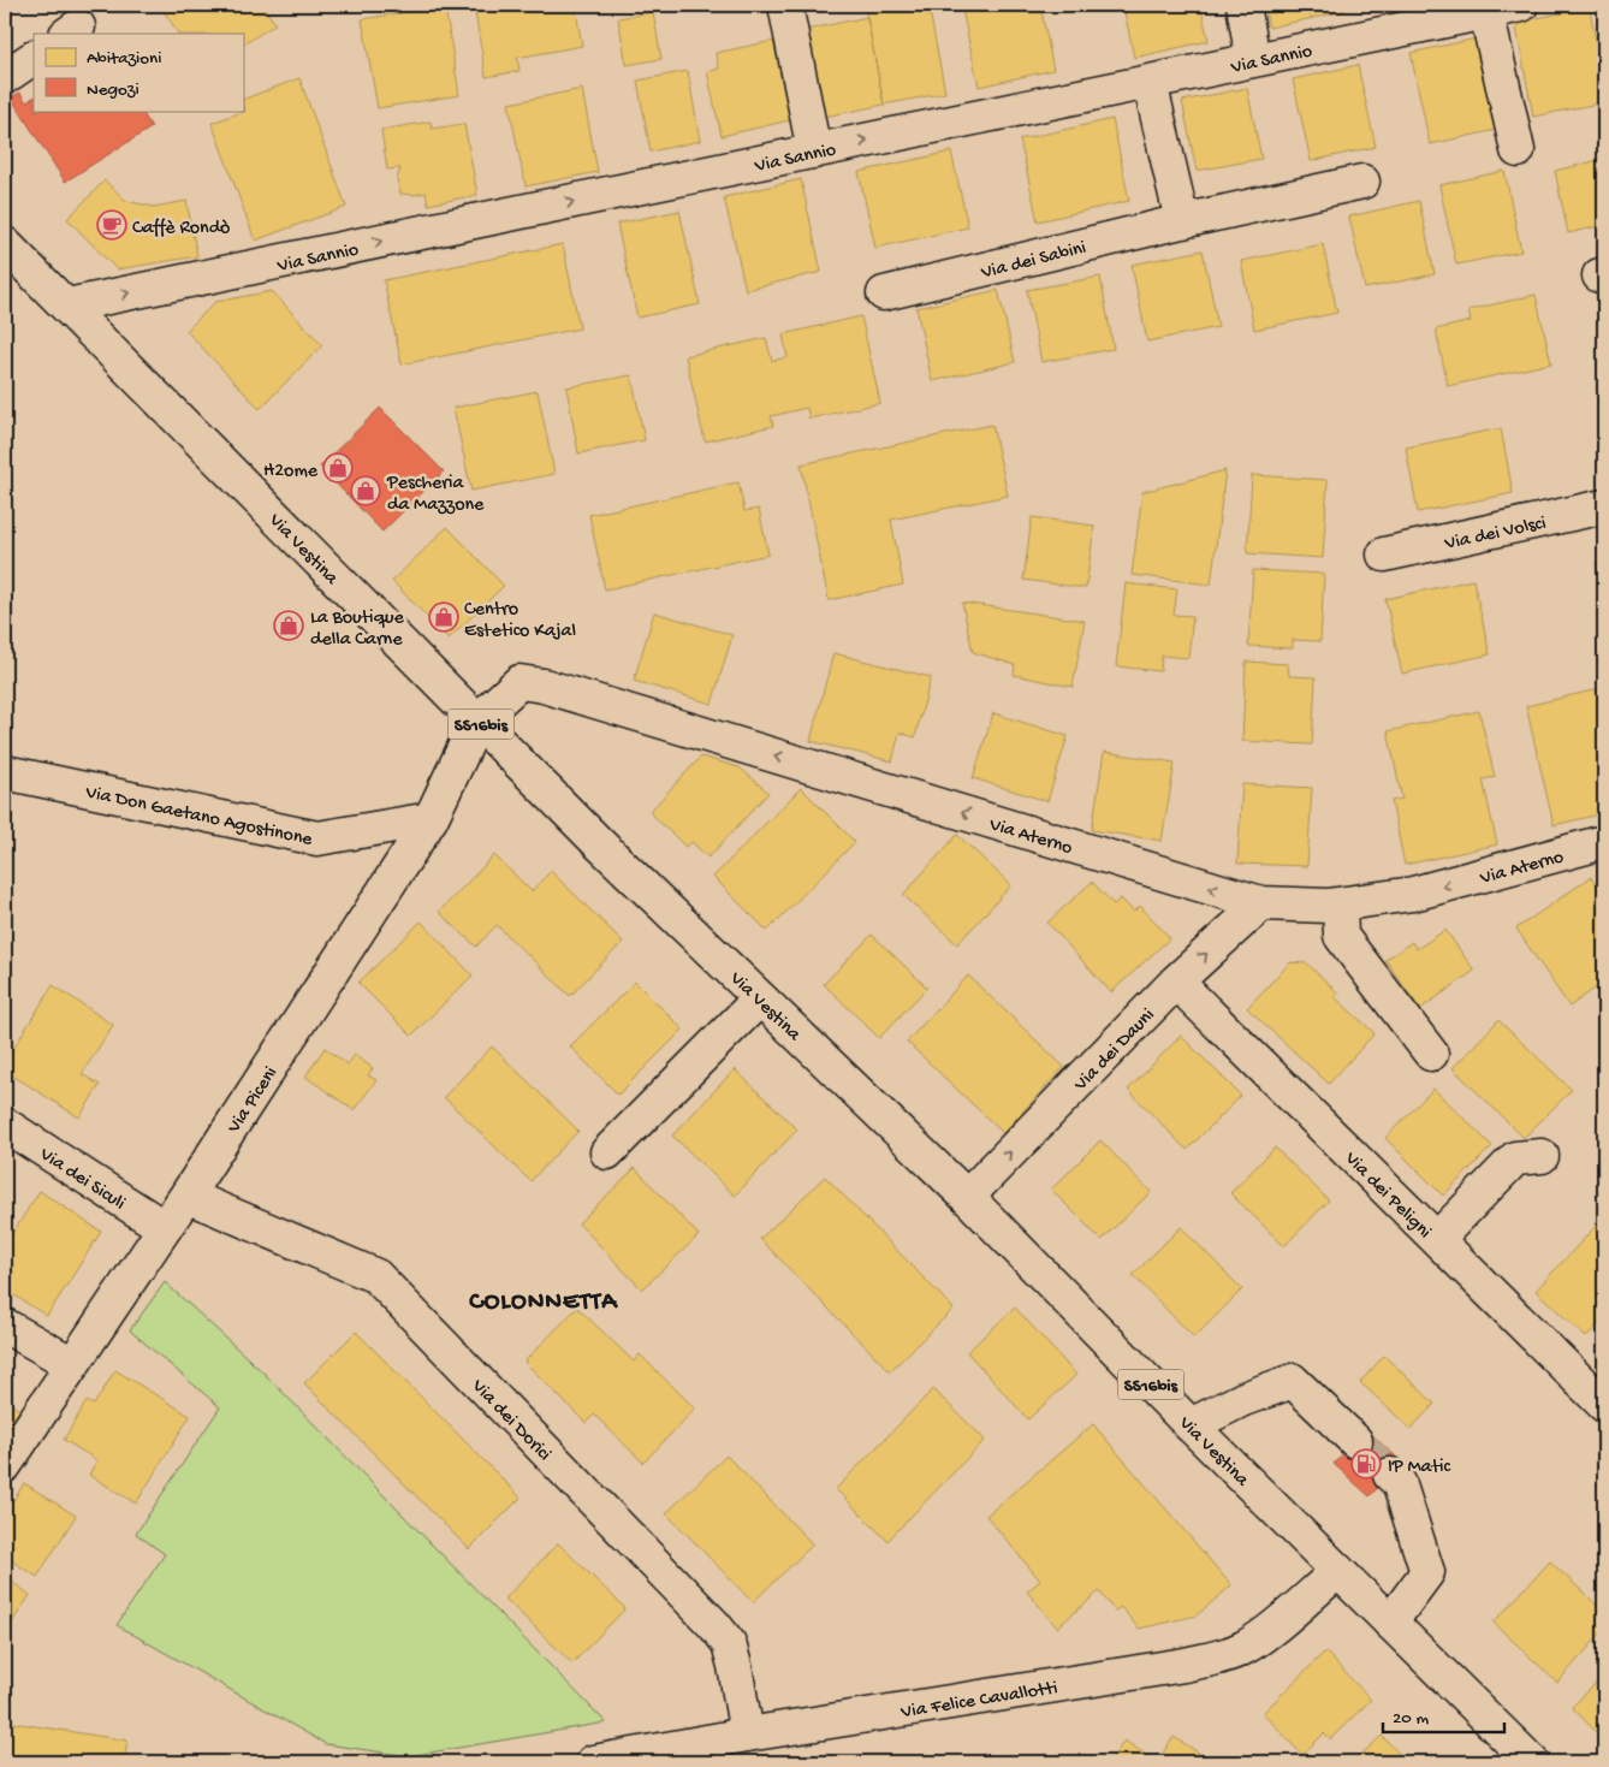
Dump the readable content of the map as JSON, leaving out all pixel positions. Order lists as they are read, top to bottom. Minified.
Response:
{"streets":{"street":["Via Sannio","Via dei Sabini","Via dei Volsci","Via Vestina","SS16bis","Via Don Gaetano Agostinone","Via Aterno","Via dei Dauni","Via Piceni","Via dei Siculi","Via dei Peligni","Via dei Dorici","Via Felice Cavallotti"]},"crossings":[["Via Sannio","Via Vestina"],["Via Vestina","Via Aterno"],["Via Vestina","Via dei Dauni"],["Via Vestina","Via Piceni"],["Via Vestina","Via Felice Cavallotti"],["Via Don Gaetano Agostinone","Via Piceni"],["Via Aterno","Via dei Dauni"],["Via Aterno","Via Piceni"],["Via dei Dauni","Via dei Peligni"],["Via Piceni","Via dei Siculi"],["Via Piceni","Via dei Dorici"],["Via dei Dorici","Via Felice Cavallotti"]],"one_way":["Via Sannio","Via Aterno","Via dei Dauni"],"districts":["COLONNETTA"],"places":{"cafe":["Caffè Rondò"],"shop":["H2ome","Pescheria da Mazzone","Centro Estetico Kajal","La Boutique della Carne"],"fuel station":["IP Matic"]},"legend":["Abitazioni","Negozi"],"scale_bar":"20 m"}
